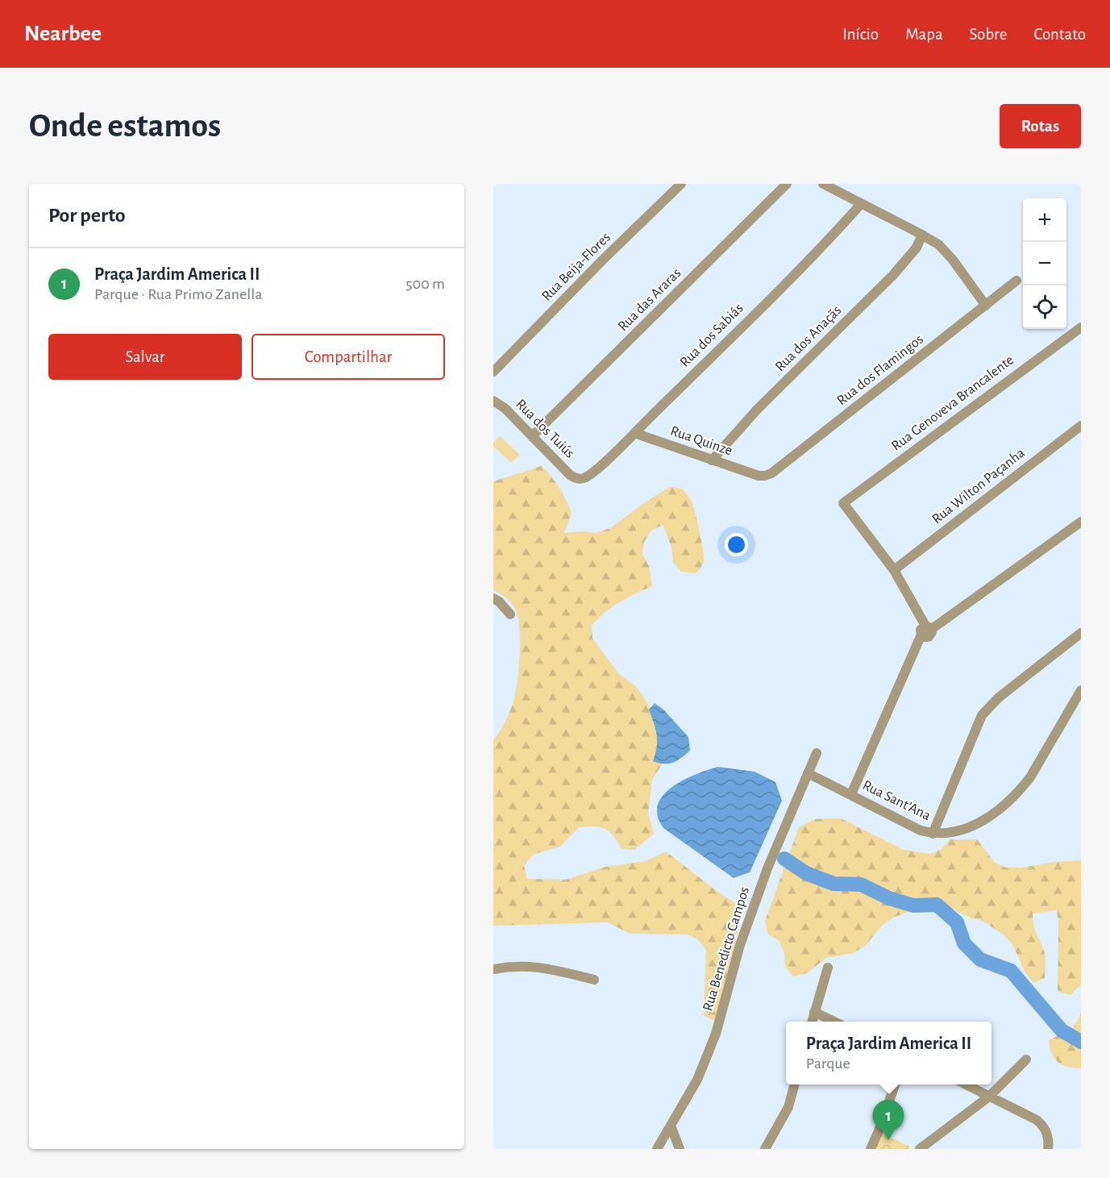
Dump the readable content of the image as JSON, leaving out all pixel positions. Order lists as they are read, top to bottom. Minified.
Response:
{"streets":{"street":["Rua Beija-Flores","Rua das Araras","Rua dos Sabiás","Rua dos Anaçãs","Rua dos Flamingos","Rua Genoveva Brancalente","Rua dos Tuiús","Rua Quinze","Rua Wilton Paçanha","Rua Sant’Ana","Rua Benedicto Campos"]},"crossings":[["Rua das Araras","Rua dos Tuiús"],["Rua dos Sabiás","Rua dos Tuiús"],["Rua dos Sabiás","Rua Quinze"],["Rua dos Anaçãs","Rua Quinze"],["Rua dos Flamingos","Rua Quinze"],["Rua Genoveva Brancalente","Rua Wilton Paçanha"],["Rua Sant’Ana","Rua Benedicto Campos"]],"page":{"header":"Nearbee","nav":["Início","Mapa","Sobre","Contato"],"buttons":["Rotas",["Salvar","Compartilhar"]],"title":"Onde estamos","heading":"Por perto","map_buttons":["+","−"],"list":[{"mark":"1","name":"Praça Jardim America II","note":"Parque · Rua Primo Zanella","value":"500 m"}],"popup":["Praça Jardim America II","Parque"],"pins":"1"}}
